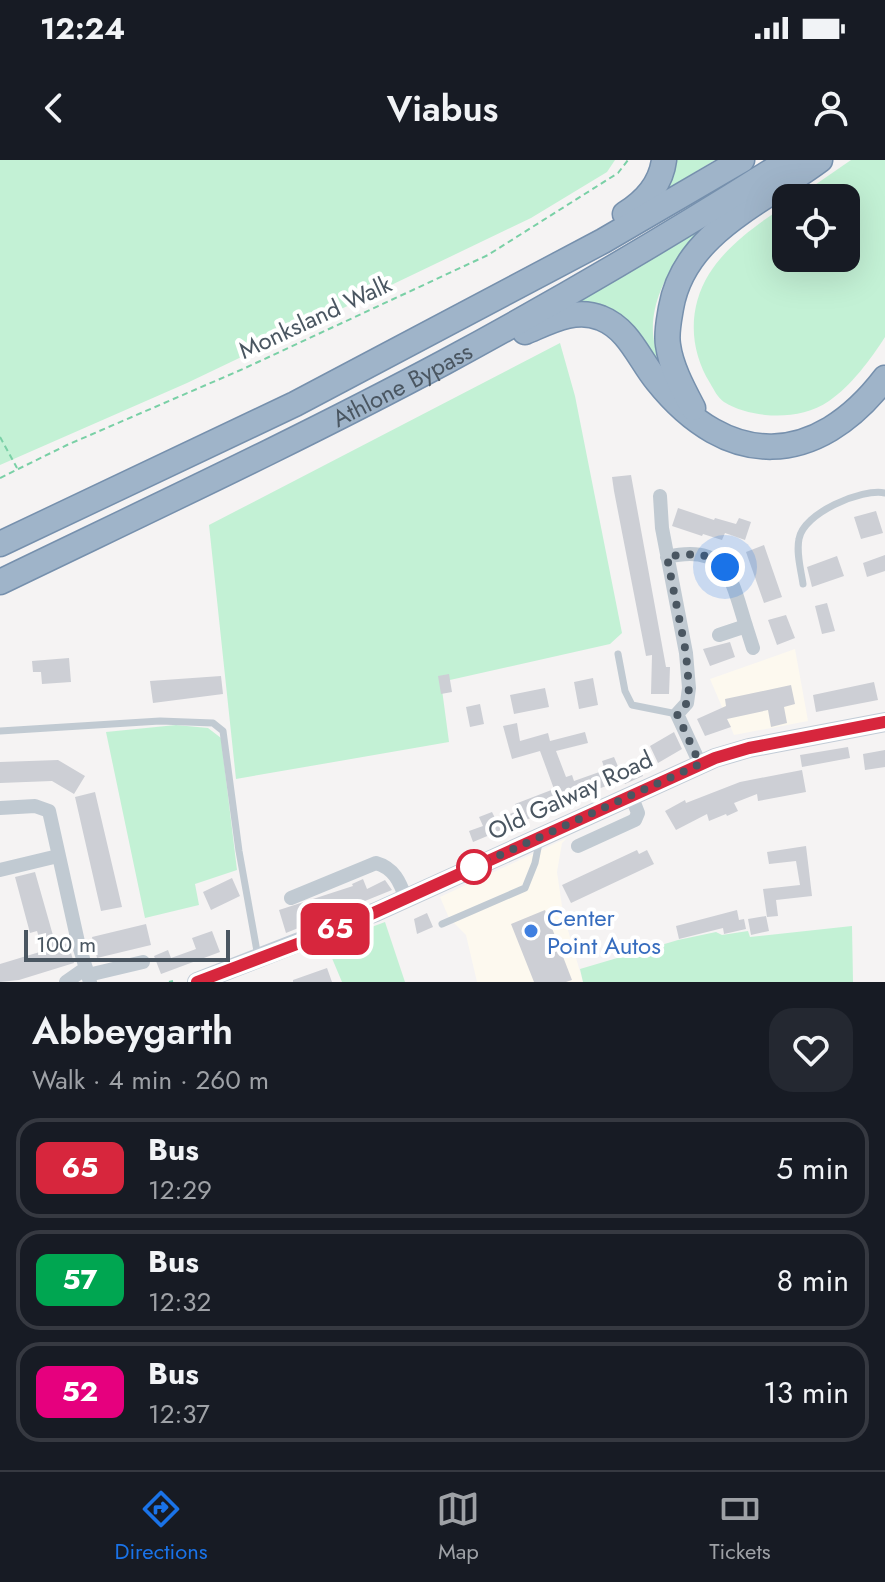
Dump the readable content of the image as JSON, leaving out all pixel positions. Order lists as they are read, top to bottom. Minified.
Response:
{"streets":{"highway":["Athlone Bypass"],"main road":["Old Galway Road"],"path":["Monksland Walk"]},"places":["Center Point Autos"],"lines":["bus line 65"],"scale_bar":"100 m","page":{"status":"12:24","header":"Viabus","on_map":"65","scale":"100 m","heading":["Abbeygarth","Walk · 4 min · 260 m"],"list":[{"mark":"65","name":"Bus","note":"12:29","value":"5 min"},{"mark":"57","name":"Bus","note":"12:32","value":"8 min"},{"mark":"52","name":"Bus","note":"12:37","value":"13 min"}],"tabs":["Directions","Map","Tickets"]}}
